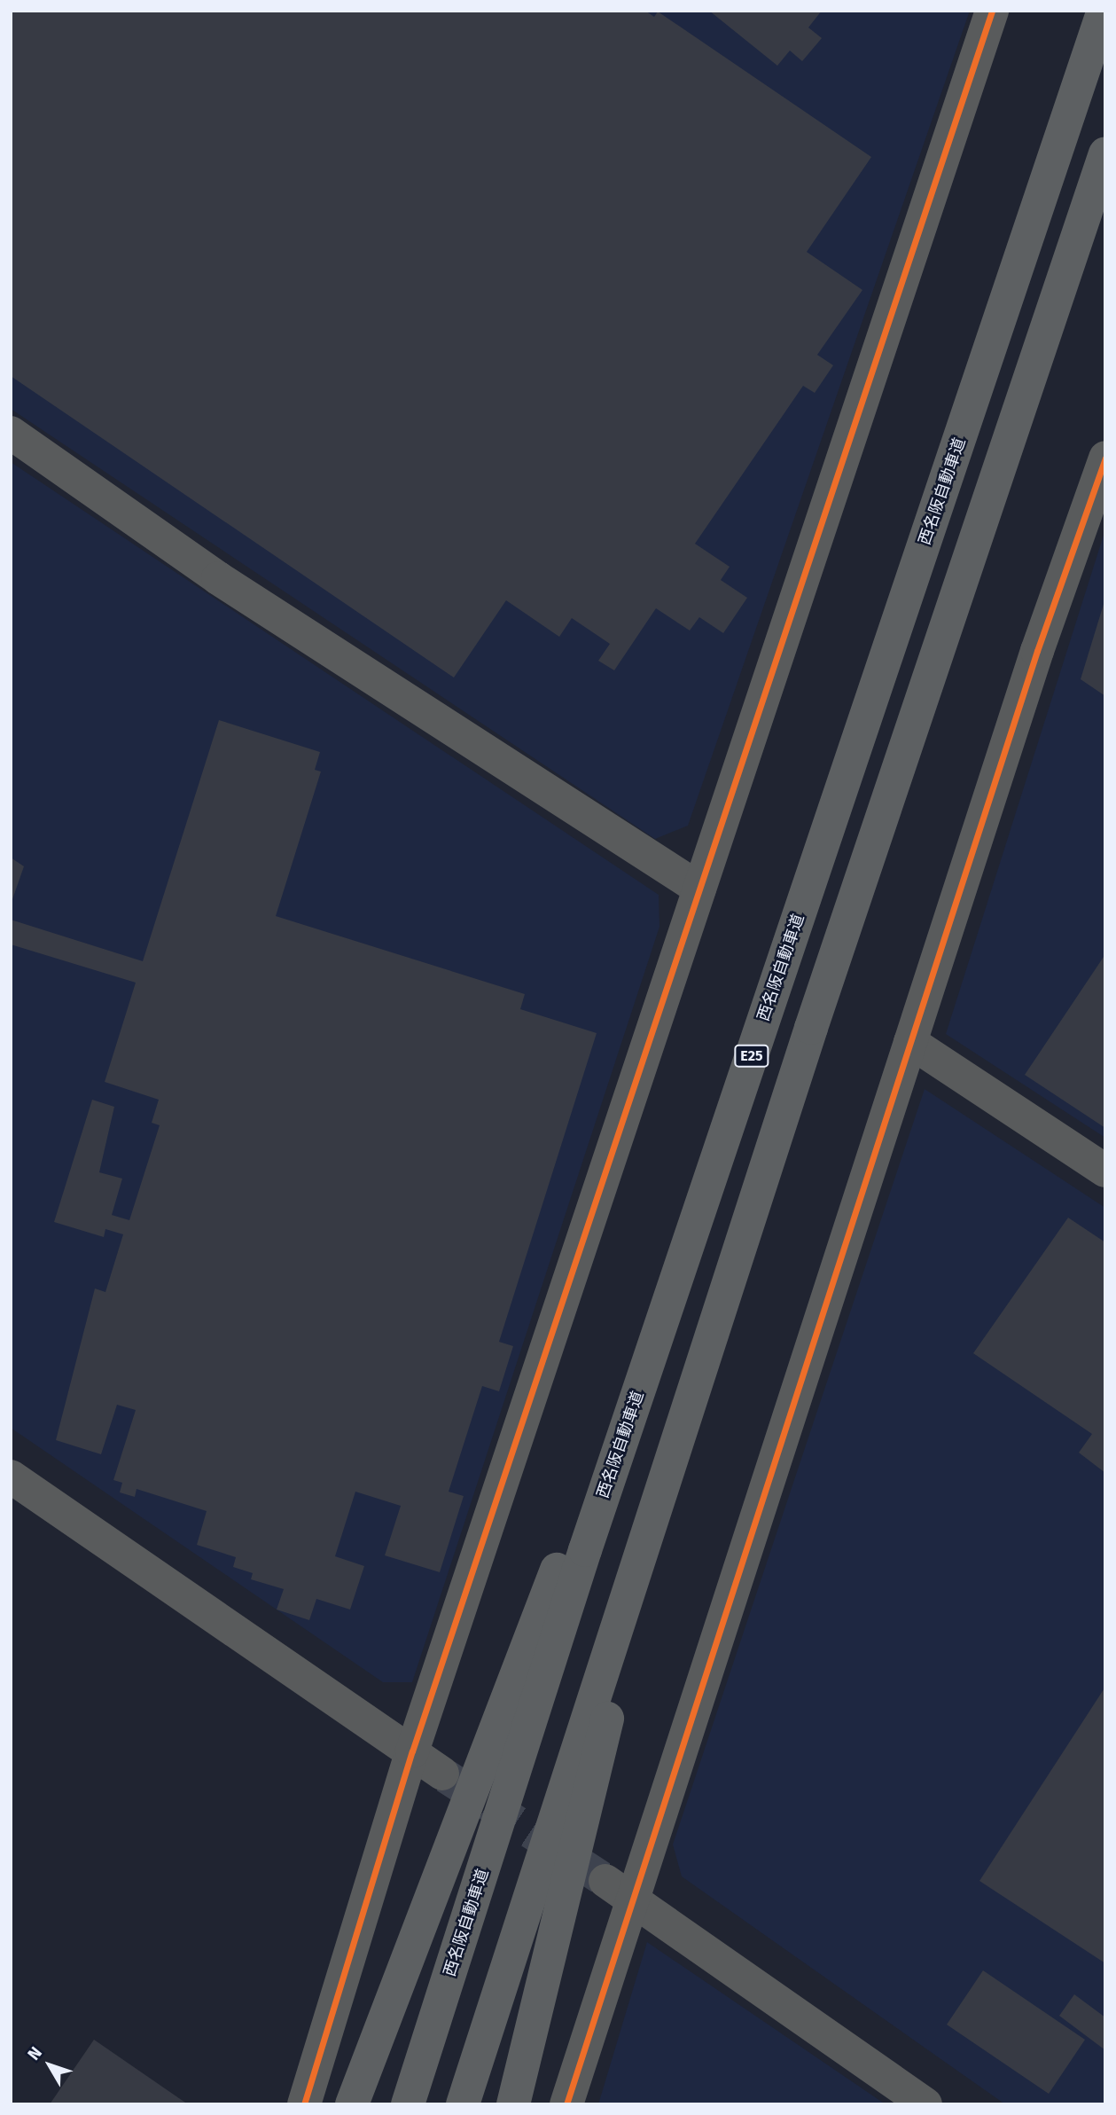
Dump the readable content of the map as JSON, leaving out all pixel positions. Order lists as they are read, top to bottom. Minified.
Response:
{"streets":{"highway":["西名阪自動車道","E25"]},"north":"top left"}
